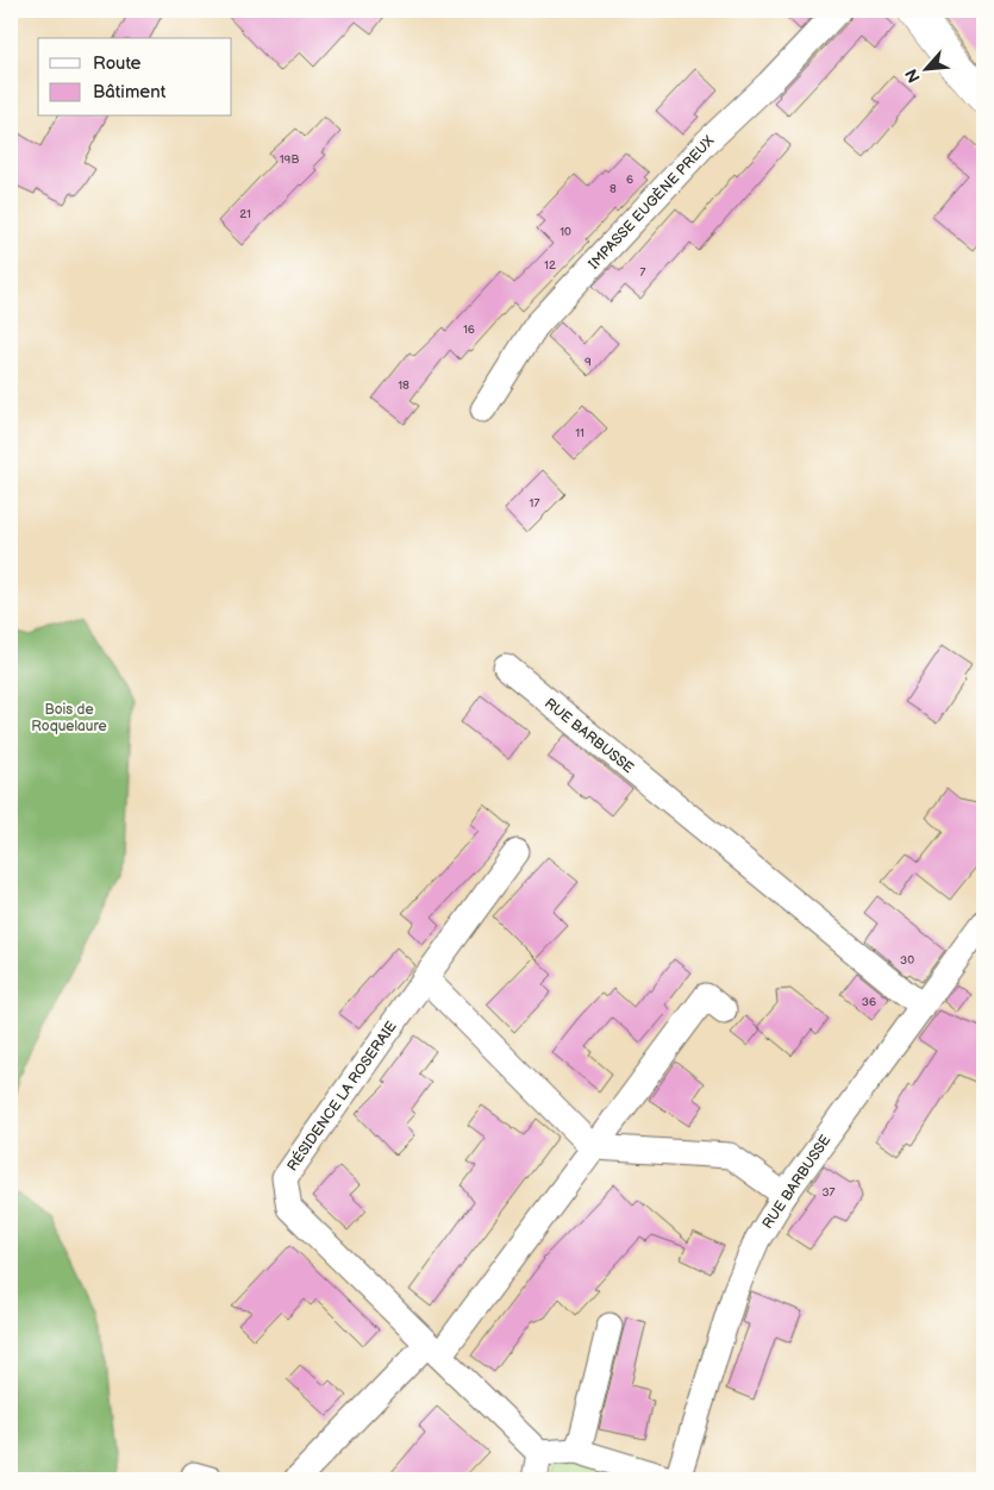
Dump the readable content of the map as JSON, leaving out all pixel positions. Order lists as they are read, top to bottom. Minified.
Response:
{"streets":{"street":["IMPASSE EUGÈNE PREUX","RUE BARBUSSE","RÉSIDENCE LA ROSERAIE"]},"parks":["Bois de Roquelaure"],"house_numbers":["19B","6","8","21","10","12","7","16","9","18","11","17","30","36","37"],"legend":["Route","Bâtiment"],"north":"bottom left"}
